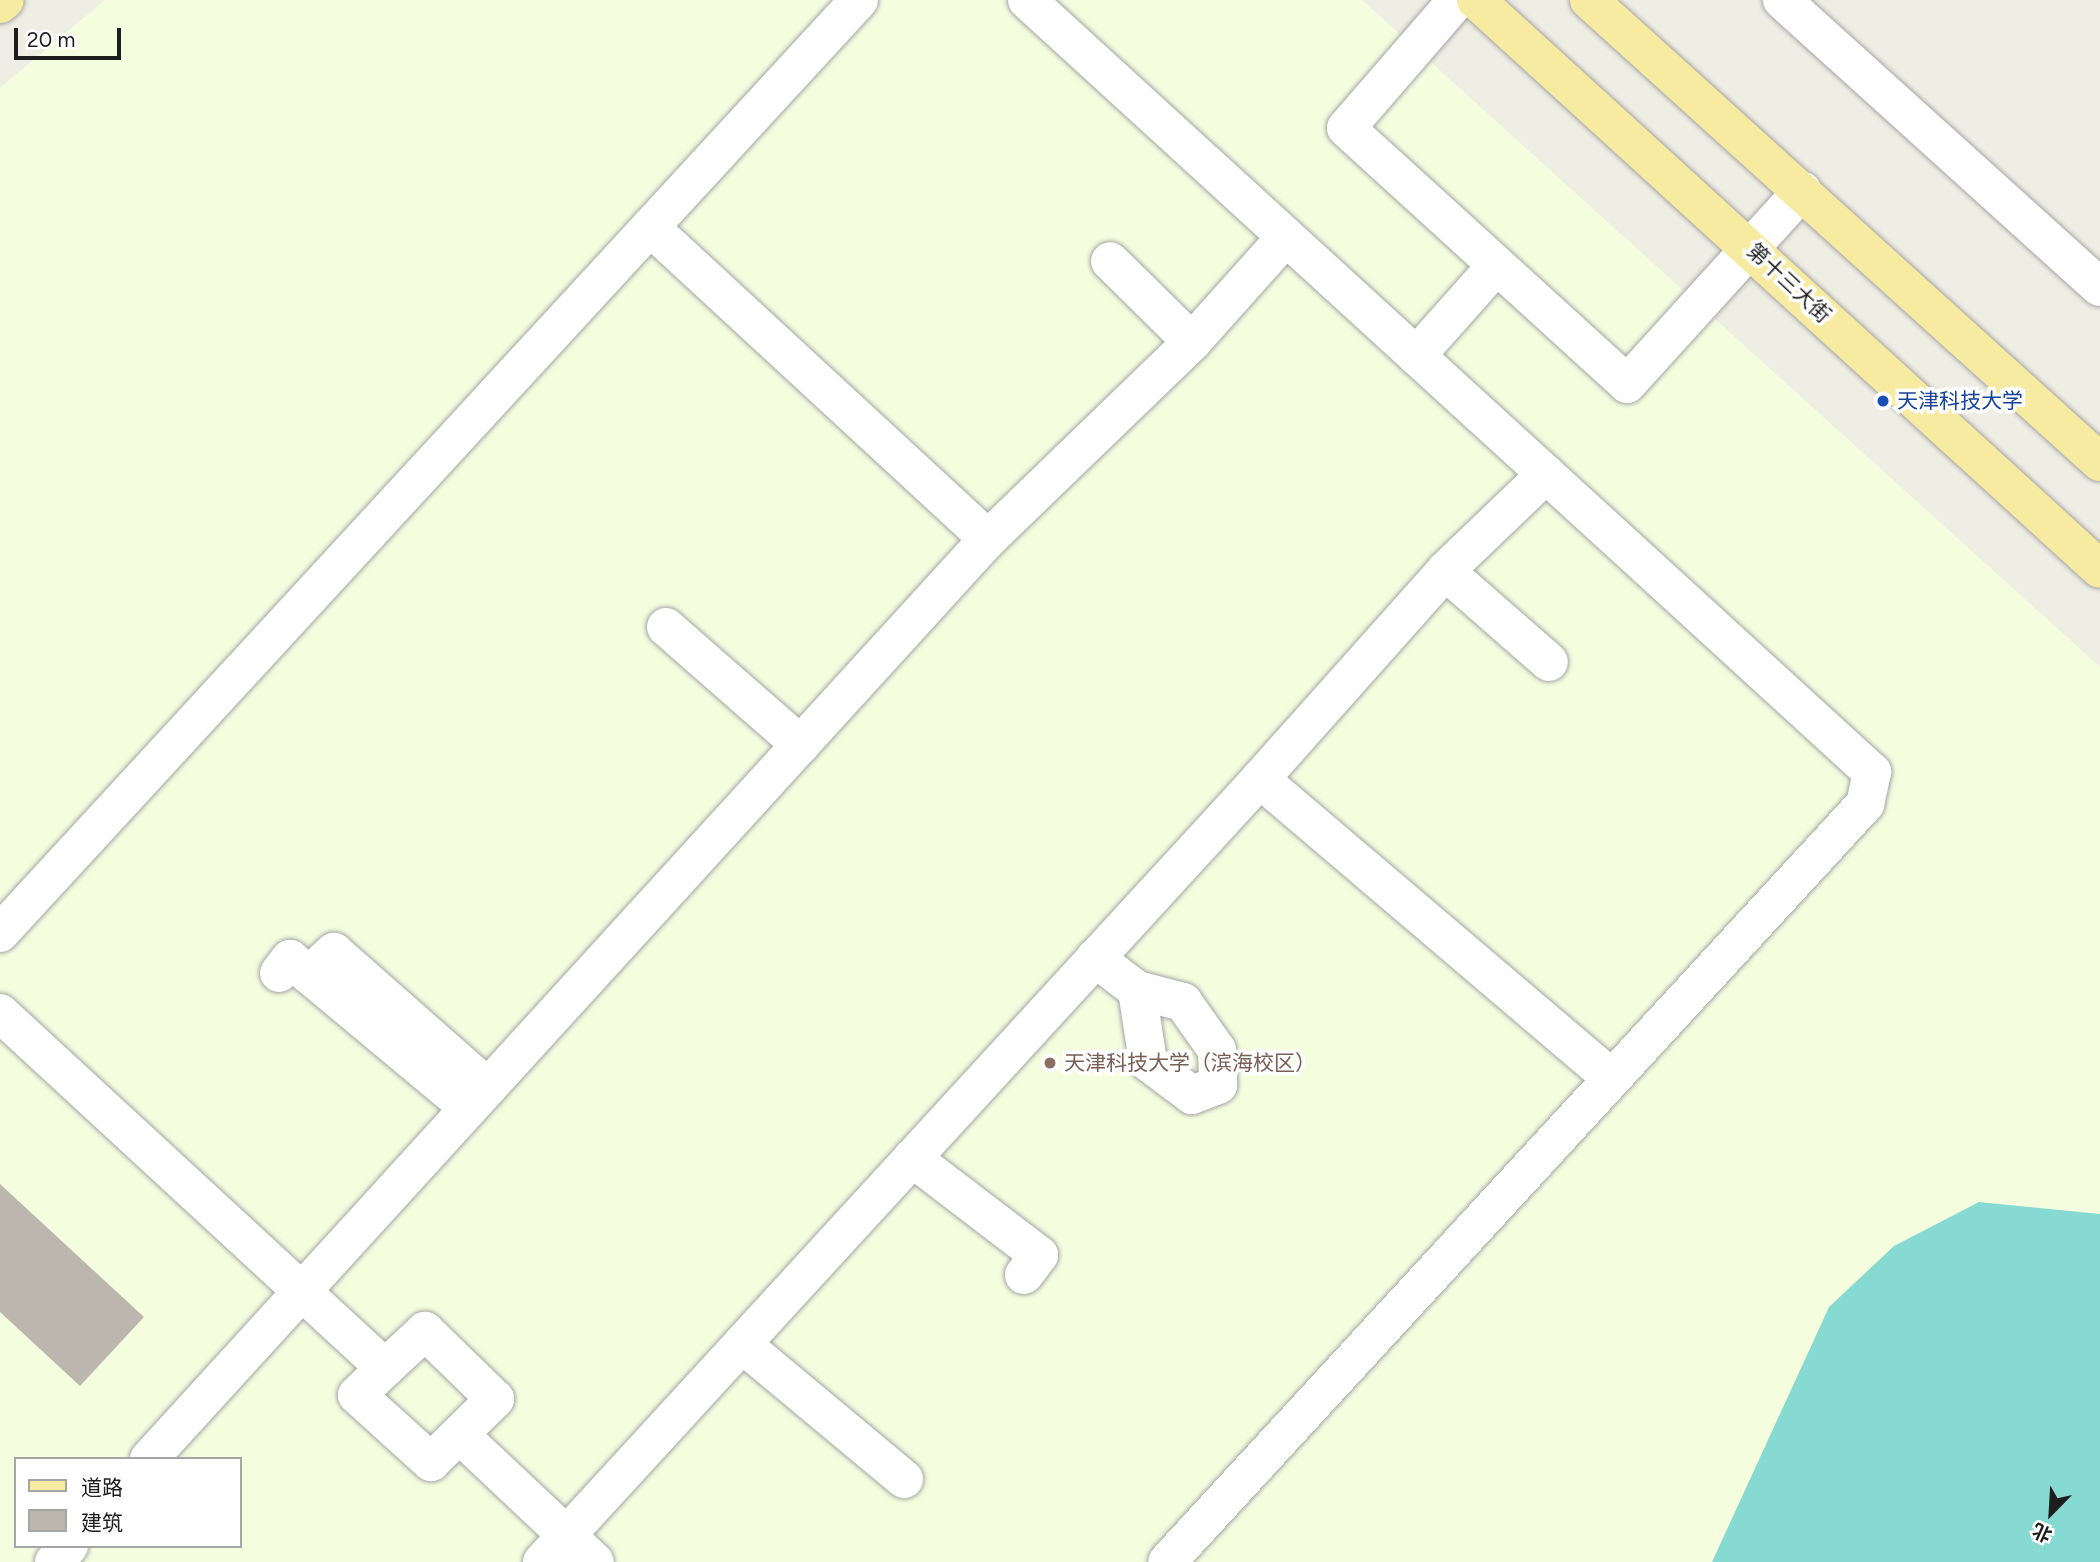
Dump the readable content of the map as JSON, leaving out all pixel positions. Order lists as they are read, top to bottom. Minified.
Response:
{"streets":{"main road":["第十三大街"]},"places":["天津科技大学","天津科技大学（滨海校区）"],"legend":["道路","建筑"],"scale_bar":"20 m","north":"bottom left"}
